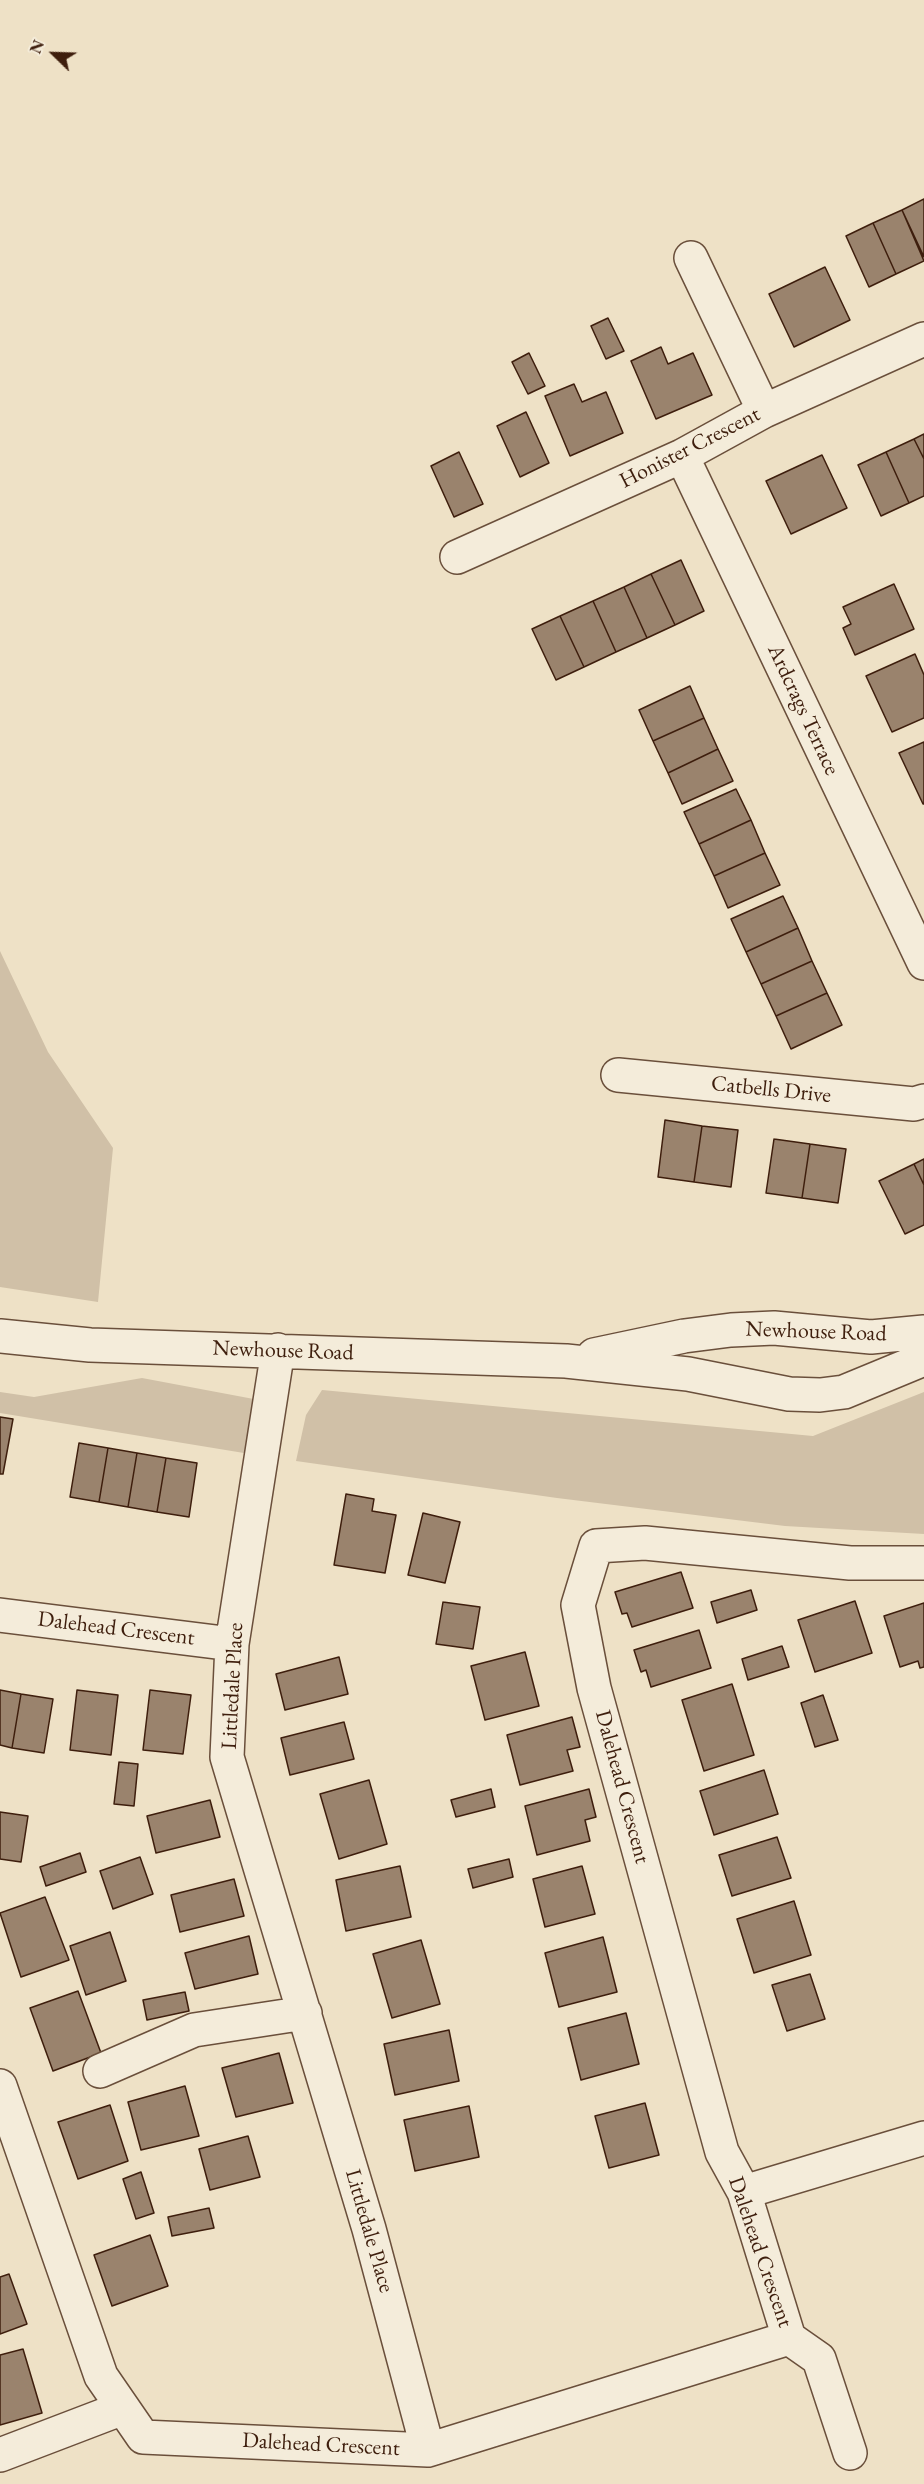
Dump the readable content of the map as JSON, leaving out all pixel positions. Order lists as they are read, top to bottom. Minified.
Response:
{"streets":{"street":["Honister Crescent","Ardcrags Terrace","Catbells Drive","Newhouse Road","Dalehead Crescent","Littledale Place"]},"crossings":[["Honister Crescent","Ardcrags Terrace"],["Newhouse Road","Littledale Place"],["Dalehead Crescent","Littledale Place"]],"north":"top left"}
